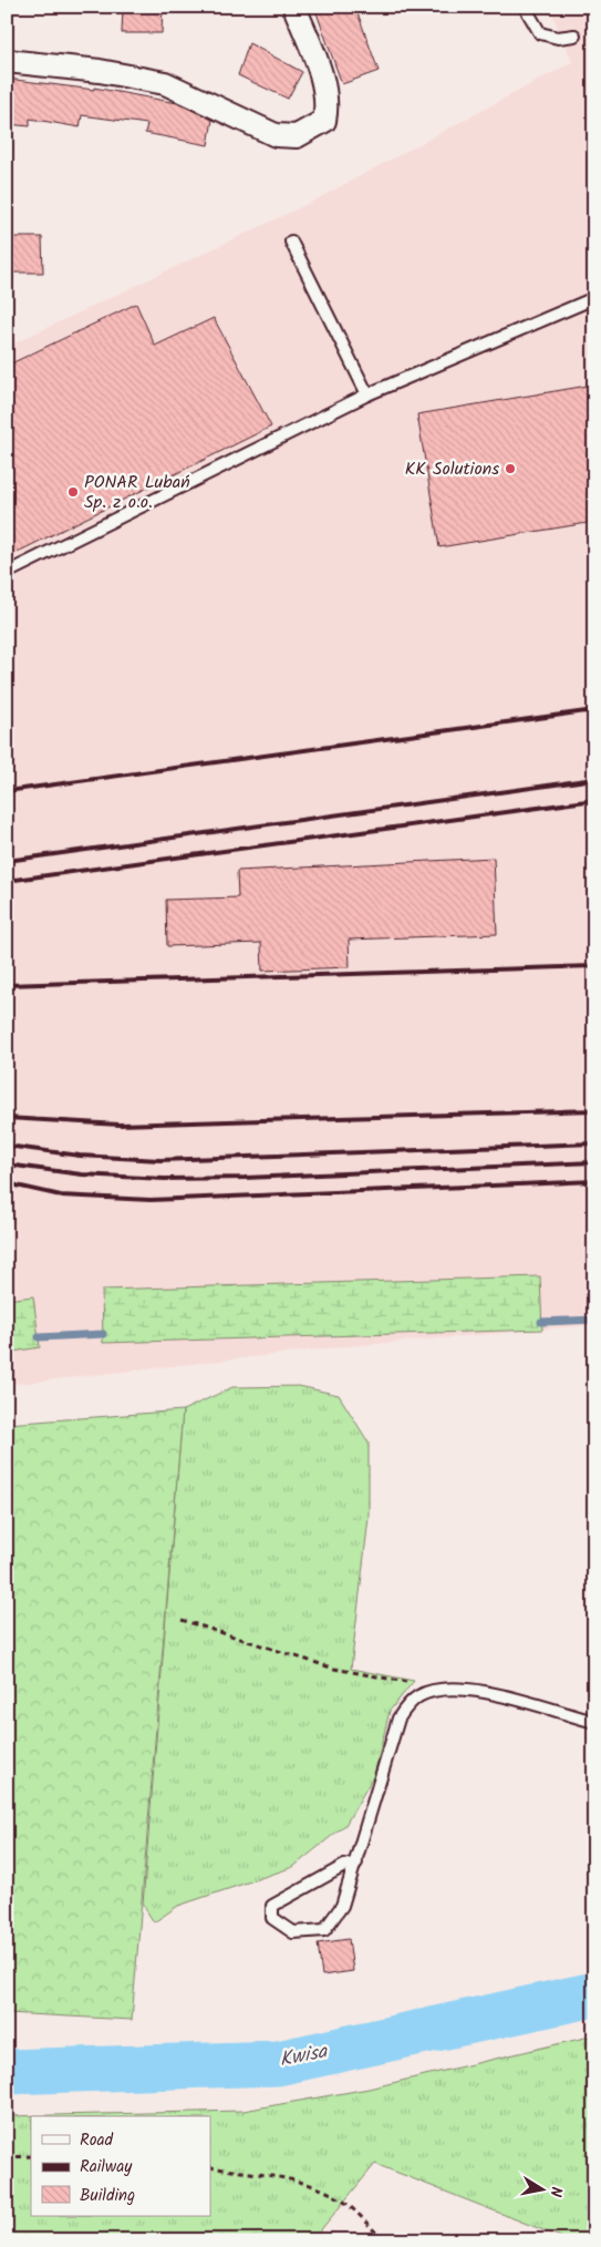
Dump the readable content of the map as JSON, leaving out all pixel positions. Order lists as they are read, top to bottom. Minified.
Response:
{"water":["Kwisa"],"places":["KK Solutions","PONAR Lubań Sp. z o.o."],"legend":["Road","Railway","Building"],"north":"right"}
